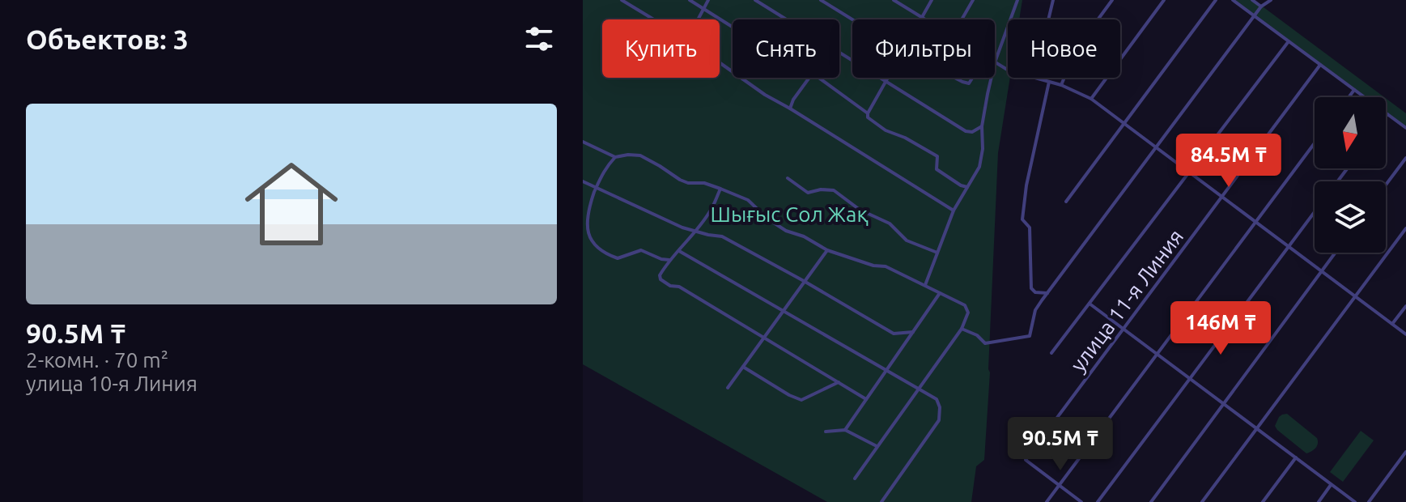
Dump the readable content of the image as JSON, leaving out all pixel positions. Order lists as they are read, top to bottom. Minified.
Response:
{"streets":{"street":["улица 11-я Линия"]},"parks":["Шығыс Сол Жақ"],"north":"bottom","page":{"heading":"Объектов: 3","chip":["Купить","Снять","Фильтры","Новое"],"list":[{"name":"90.5M ₸","note":"2-комн. · 70 m² · улица 10-я Линия"}],"price":["84.5M ₸","146M ₸","90.5M ₸"]}}
